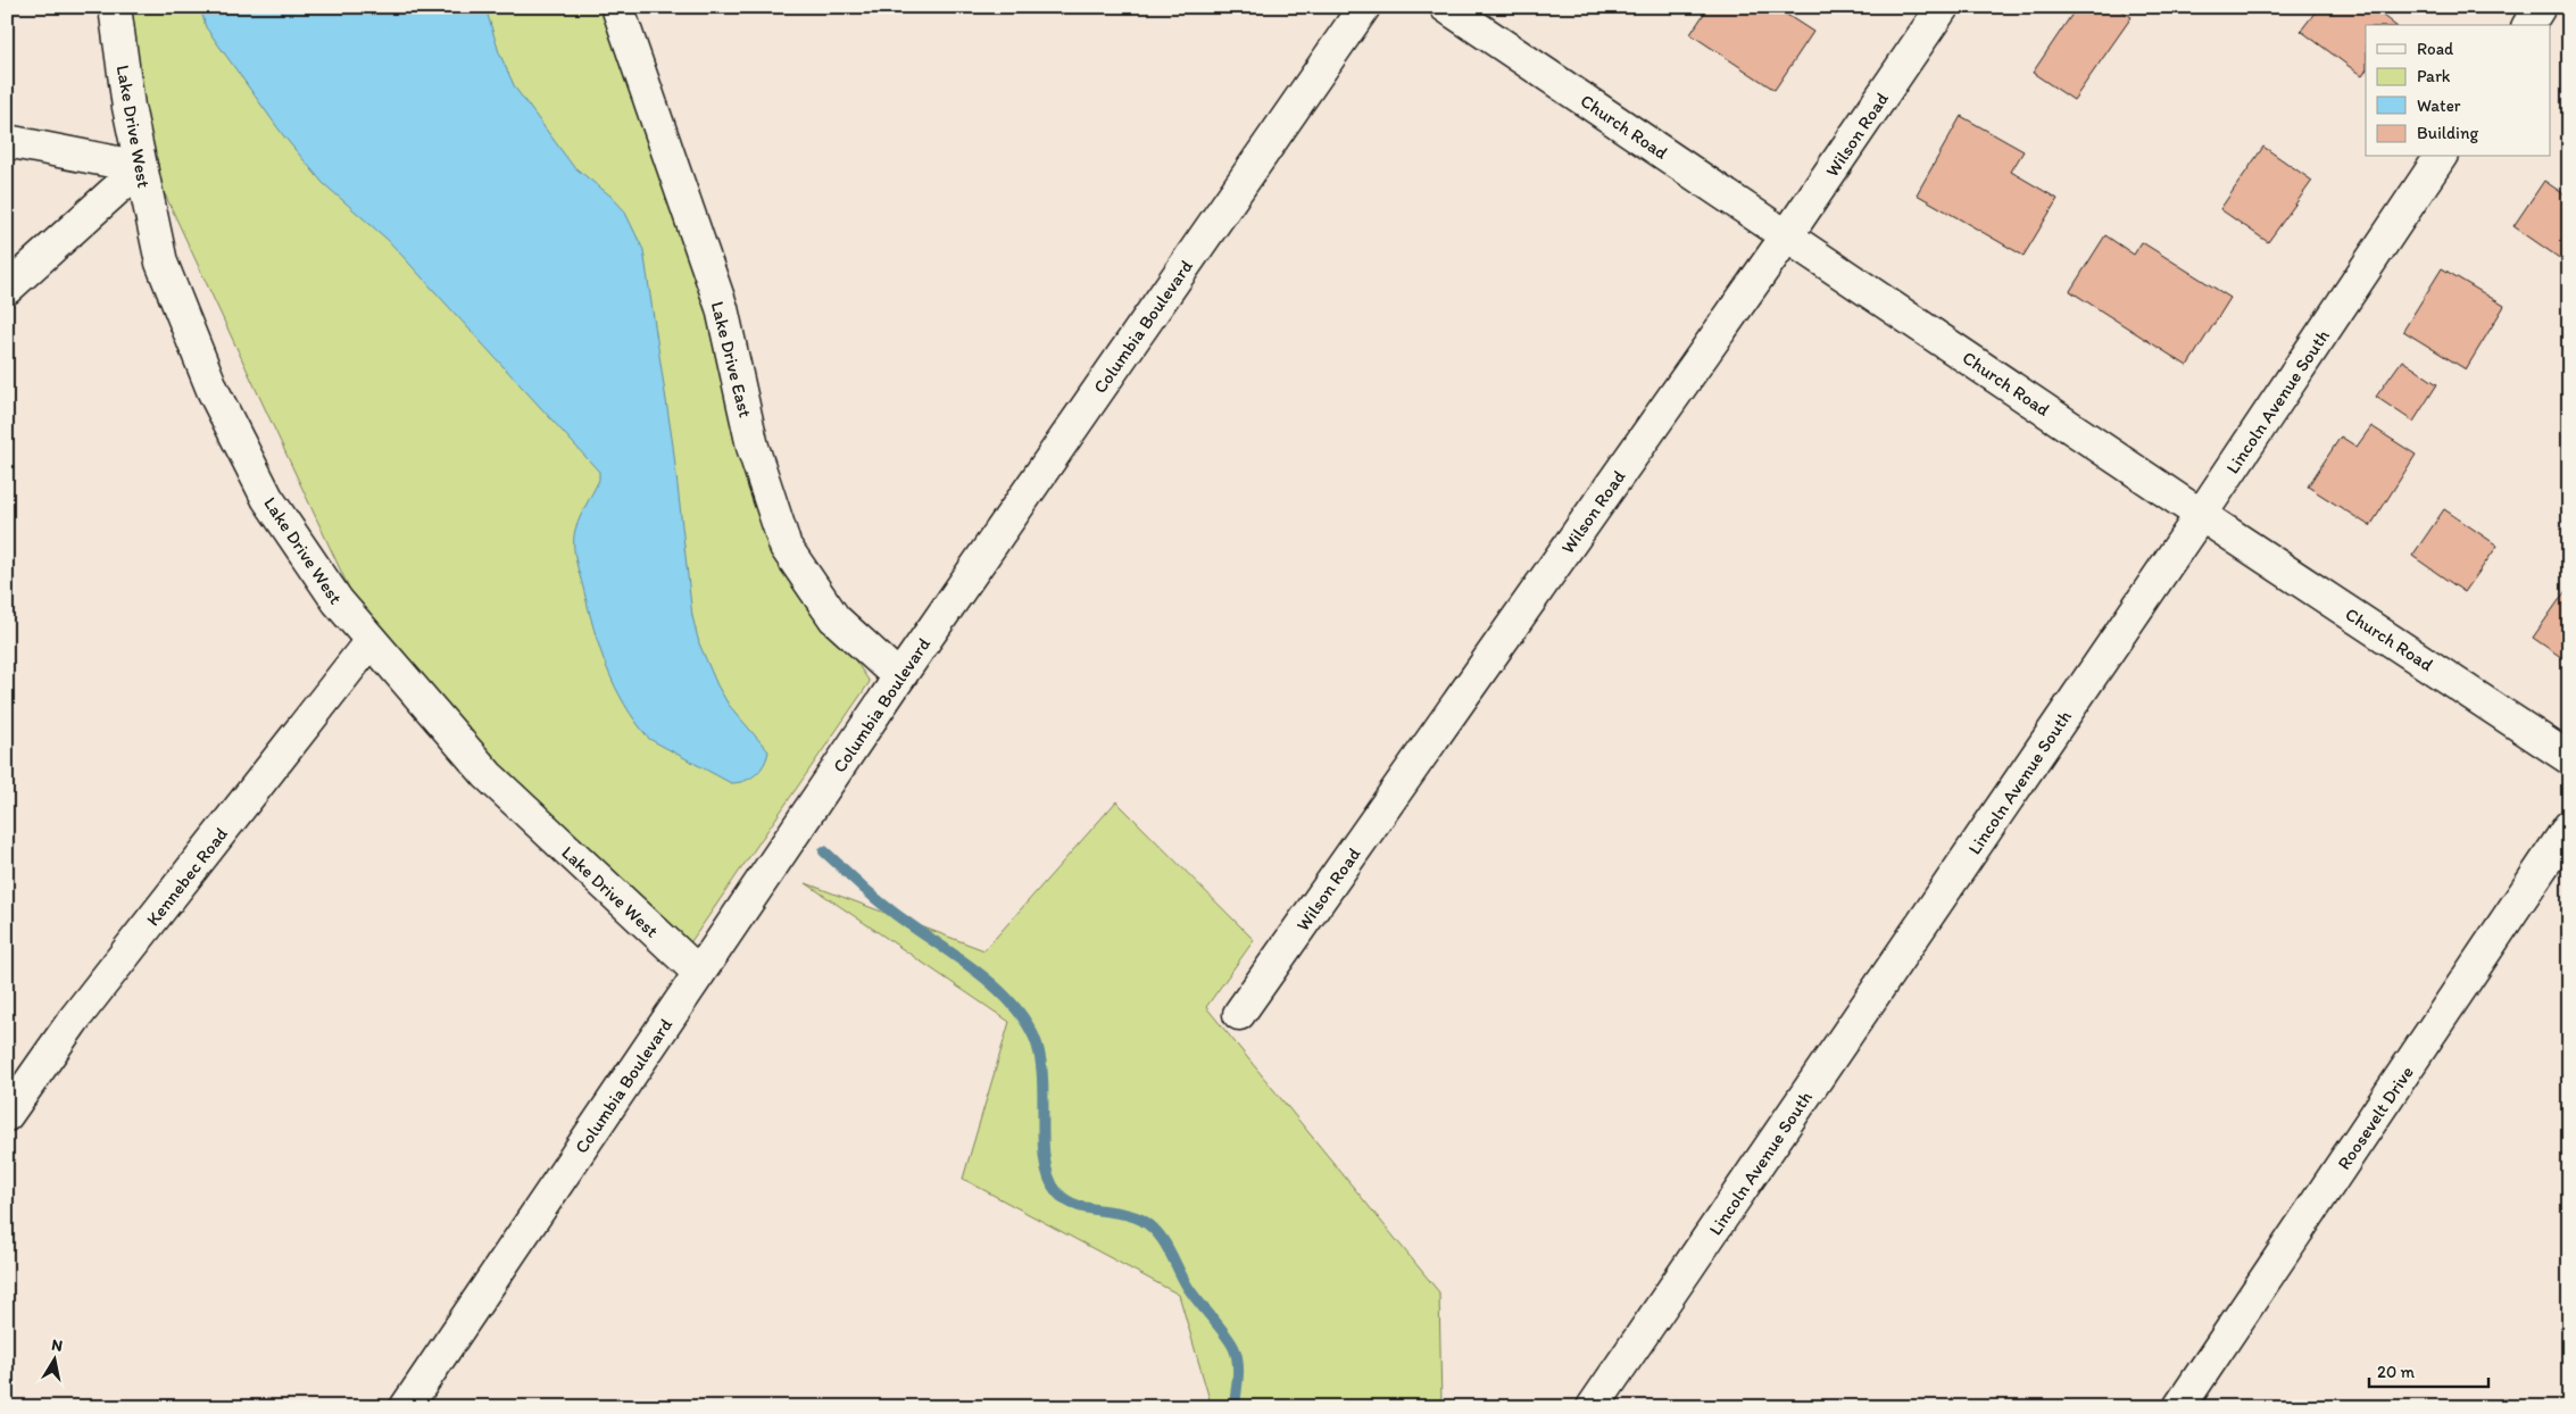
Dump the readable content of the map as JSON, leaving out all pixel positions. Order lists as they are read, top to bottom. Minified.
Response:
{"streets":{"street":["Lake Drive West","Church Road","Wilson Road","Columbia Boulevard","Lake Drive East","Lincoln Avenue South","Kennebec Road","Roosevelt Drive"]},"crossings":[["Lake Drive West","Columbia Boulevard"],["Lake Drive West","Kennebec Road"],["Church Road","Wilson Road"],["Church Road","Lincoln Avenue South"],["Columbia Boulevard","Lake Drive East"]],"legend":["Road","Park","Water","Building"],"scale_bar":"20 m","north":"top"}
